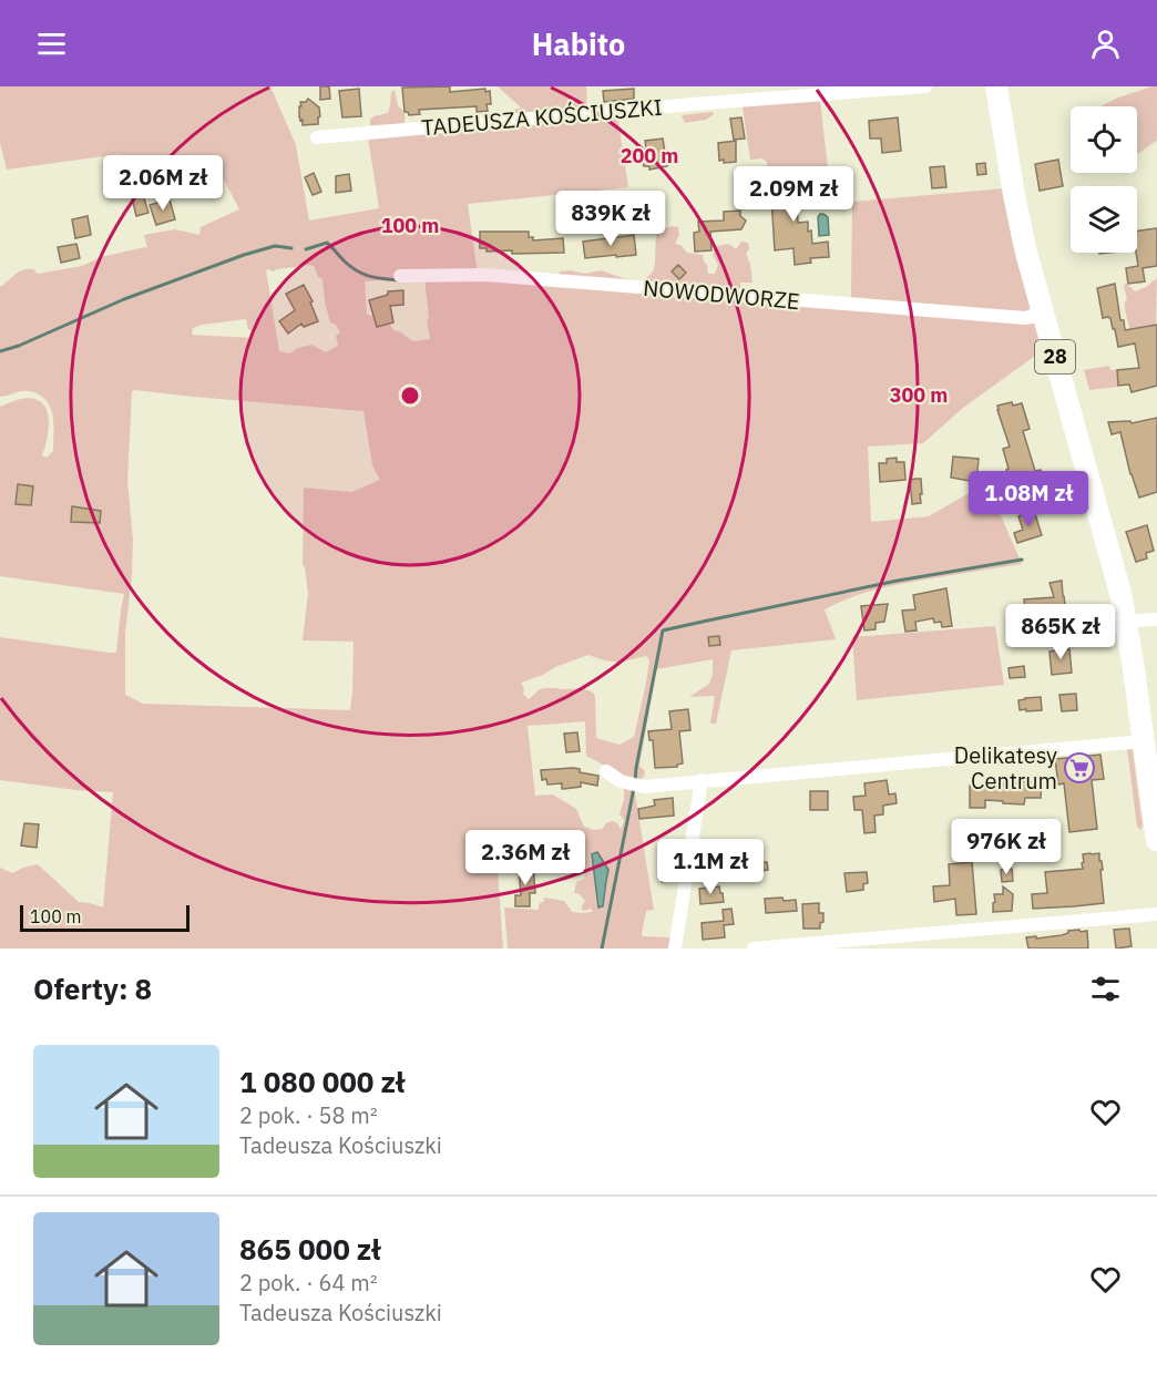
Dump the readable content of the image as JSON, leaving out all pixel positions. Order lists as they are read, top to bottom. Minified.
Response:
{"streets":{"main road":["28"],"street":["TADEUSZA KOŚCIUSZKI","NOWODWORZE"]},"crossings":[["NOWODWORZE","28"]],"places":{"supermarket":["Delikatesy Centrum"]},"scale_bar":"100 m","page":{"header":"Habito","price":["2.06M zł","2.09M zł","839K zł","1.08M zł","865K zł","976K zł","2.36M zł","1.1M zł"],"scale":"100 m","heading":"Oferty: 8","list":[{"name":"1 080 000 zł","note":"2 pok. · 58 m² · Tadeusza Kościuszki"},{"name":"865 000 zł","note":"2 pok. · 64 m² · Tadeusza Kościuszki"}]},"rings":["200 m","100 m","300 m"]}
